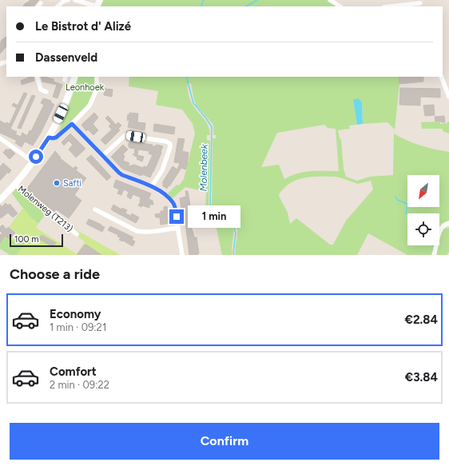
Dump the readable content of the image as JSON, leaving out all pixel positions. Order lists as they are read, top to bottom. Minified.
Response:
{"streets":{"street":["Molenweg (T213)"]},"water":["Molenbeek"],"parks":["Leonhoek"],"places":["Safti"],"scale_bar":"100 m","north":"bottom left","page":{"banner":["Le Bistrot d' Alizé","Dassenveld"],"bubble":"1 min","scale":"100 m","heading":"Choose a ride","list":[{"name":"Economy","note":"1 min · 09:21","value":"€2.84"},{"name":"Comfort","note":"2 min · 09:22","value":"€3.84"}],"buttons":"Confirm"}}
